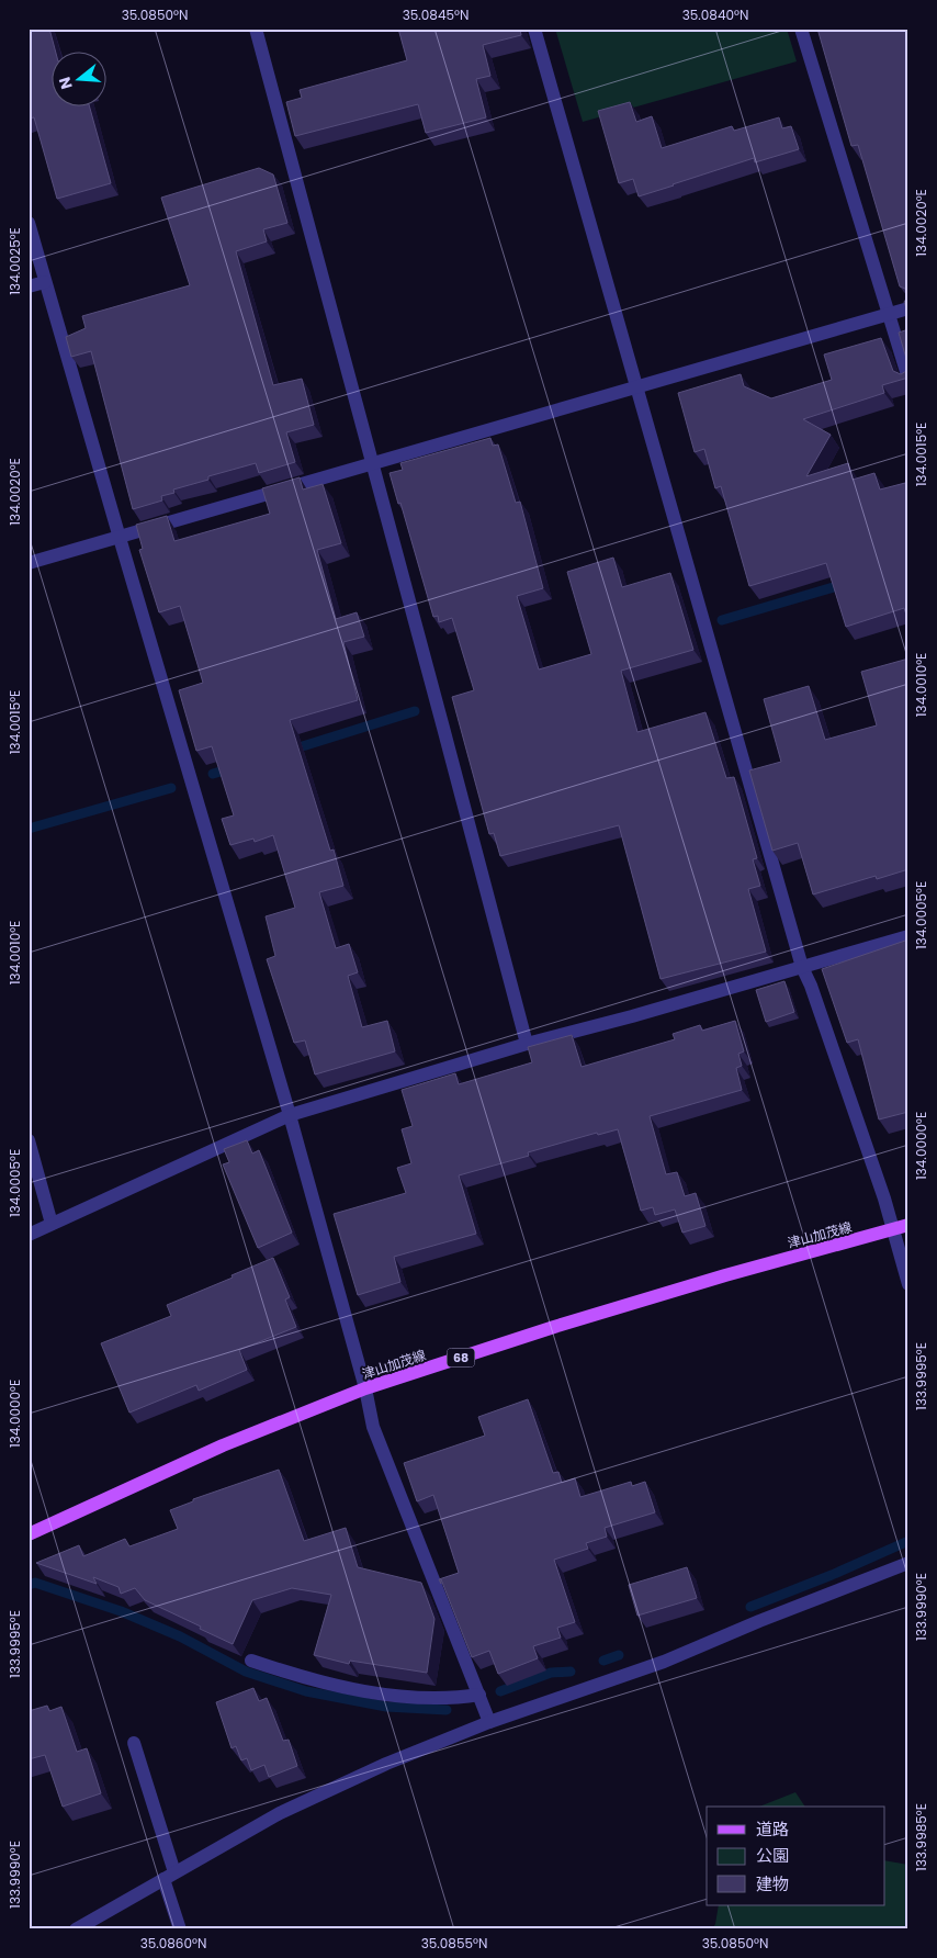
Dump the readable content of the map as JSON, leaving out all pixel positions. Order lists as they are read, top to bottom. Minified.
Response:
{"streets":{"main road":["津山加茂線","68"]},"legend":["道路","公園","建物"],"north":"left","coordinates":["35.0850°N","35.0845°N","35.0840°N","134.0020°E","134.0025°E","134.0015°E","134.0010°E","134.0005°E","134.0000°E","133.9995°E","133.9990°E","133.9985°E","35.0860°N","35.0855°N"]}
